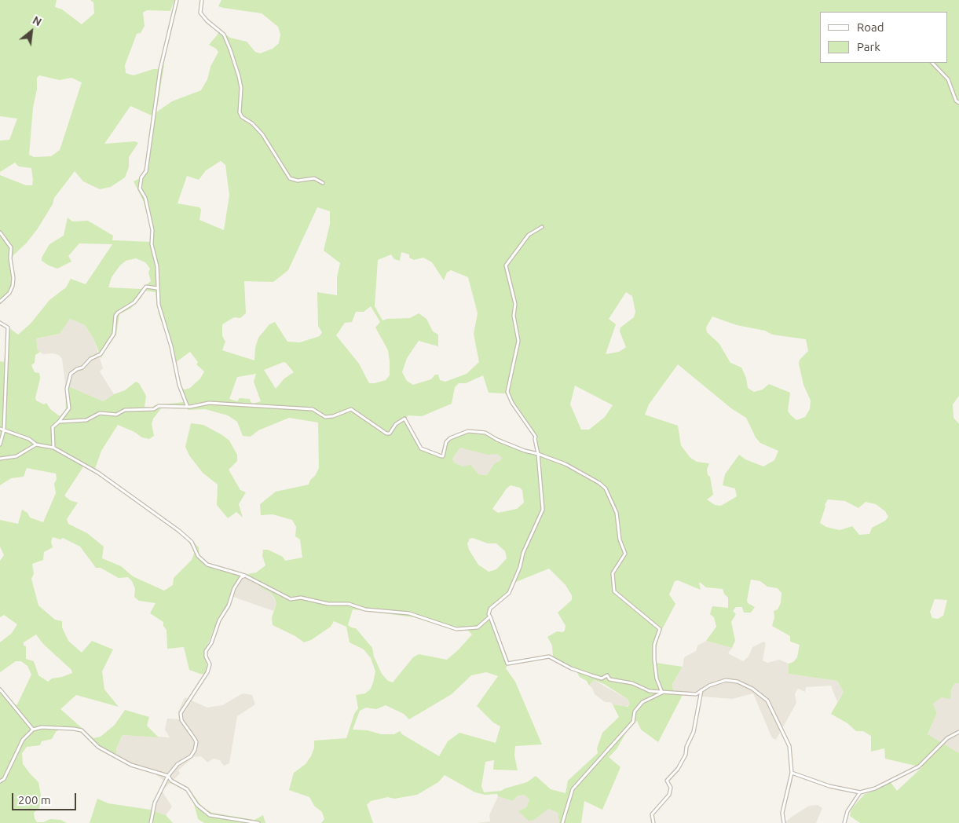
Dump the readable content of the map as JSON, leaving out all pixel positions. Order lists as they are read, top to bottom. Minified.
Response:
{"legend":["Road","Park"],"scale_bar":"200 m","north":"top right"}
